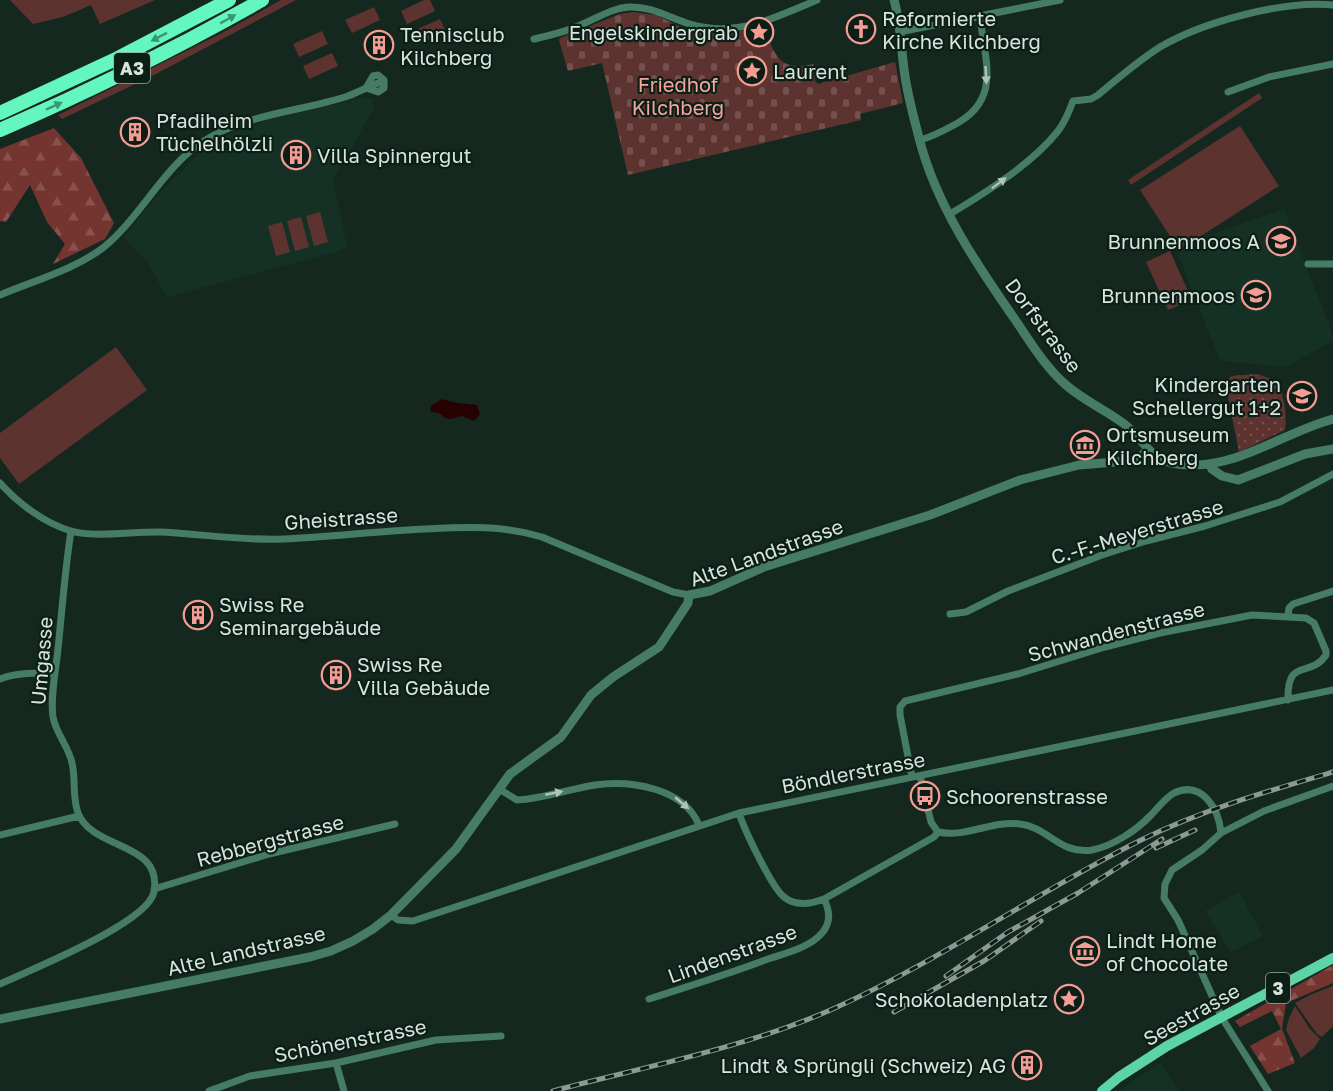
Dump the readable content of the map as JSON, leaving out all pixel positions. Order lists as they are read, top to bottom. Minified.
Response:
{"streets":{"highway":["A3"],"main road":["3","Seestrasse"],"street":["Dorfstrasse","Gheistrasse","C.-F.-Meyerstrasse","Alte Landstrasse","Schwandenstrasse","Umgasse","Böndlerstrasse","Rebbergstrasse","Lindenstrasse","Schönenstrasse"]},"crossings":[["Dorfstrasse","Alte Landstrasse"],["Gheistrasse","Alte Landstrasse"],["Gheistrasse","Umgasse"],["Alte Landstrasse","Böndlerstrasse"],["Schwandenstrasse","Böndlerstrasse"]],"parks":["Friedhof Kilchberg"],"places":{"church":["Reformierte Kirche Kilchberg"],"place":["Engelskindergrab","Laurent","Schokoladenplatz"],"building":["Tennisclub Kilchberg","Pfadiheim Tüchelhölzli","Villa Spinnergut","Swiss Re Seminargebäude","Swiss Re Villa Gebäude","Lindt & Sprüngli (Schweiz) AG"],"school or university":["Brunnenmoos A","Brunnenmoos","Kindergarten Schellergut 1+2"],"museum":["Ortsmuseum Kilchberg","Lindt Home of Chocolate"],"bus stop":["Schoorenstrasse"]}}
